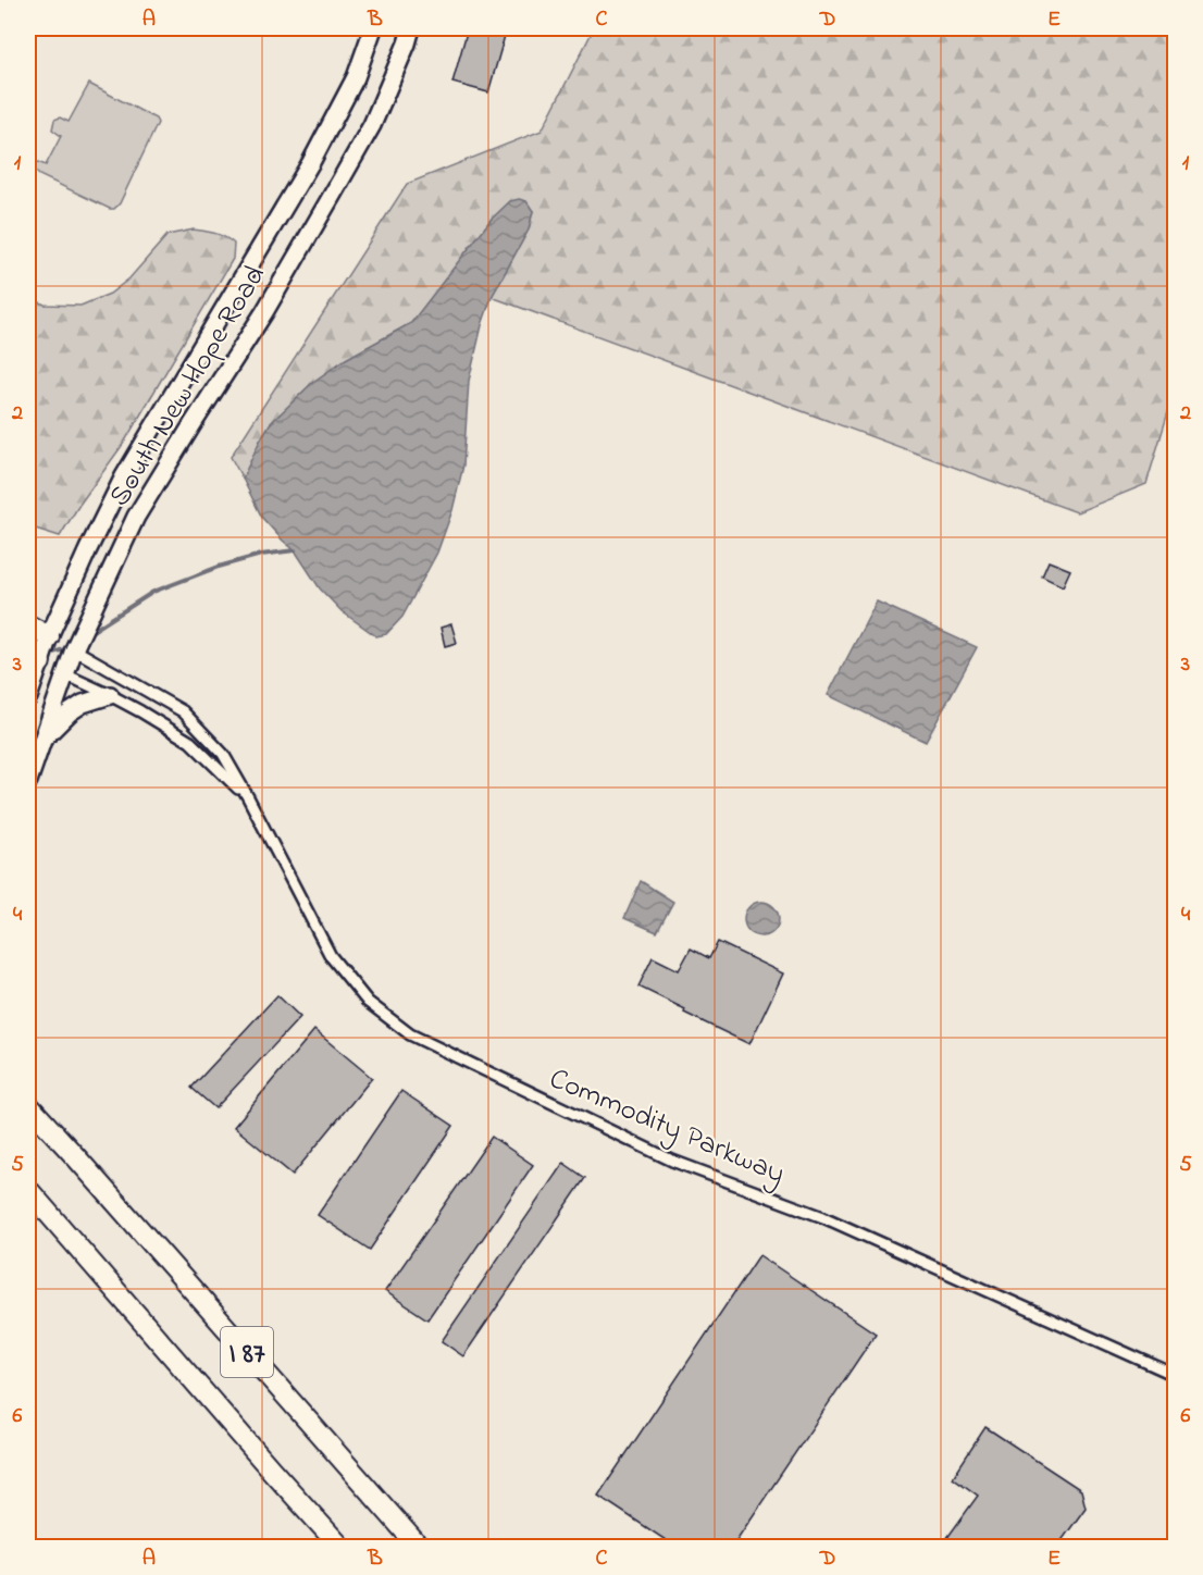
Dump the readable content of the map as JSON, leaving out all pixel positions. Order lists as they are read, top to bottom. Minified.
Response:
{"streets":{"highway":["I 87"],"main road":["South New Hope Road"],"street":["Commodity Parkway"]},"crossings":[["South New Hope Road","Commodity Parkway"]],"grid":{"columns":["A","B","C","D","E"],"rows":["1","2","3","4","5","6"]}}
